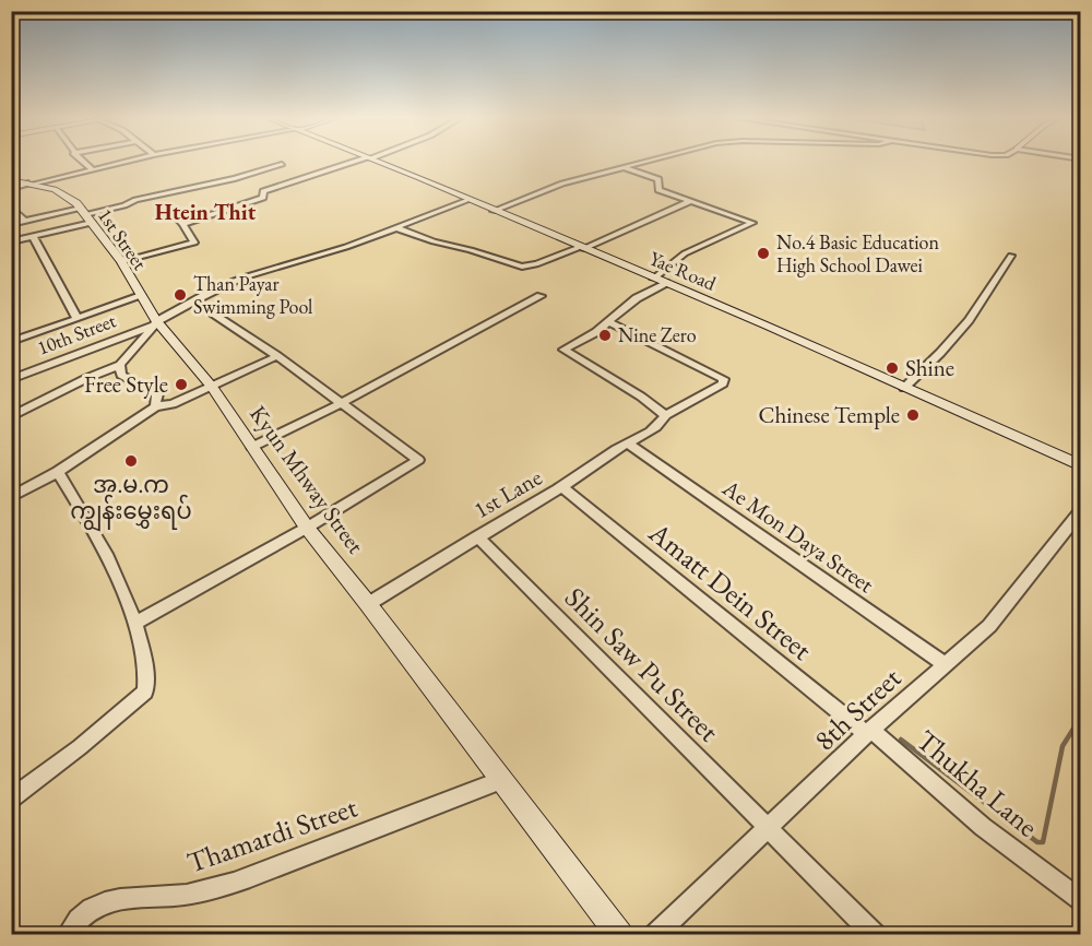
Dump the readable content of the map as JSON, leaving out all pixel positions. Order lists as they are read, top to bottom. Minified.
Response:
{"streets":{"street":["1st Street","Yae Road","10th Street","Kyun Mhway Street","1st Lane","Ae Mon Daya Street","Amatt Dein Street","Shin Saw Pu Street","8th Street","Thukha Lane","Thamardi Street"]},"crossings":[["1st Street","10th Street"],["1st Street","Kyun Mhway Street"],["10th Street","Kyun Mhway Street"],["Kyun Mhway Street","1st Lane"],["Kyun Mhway Street","Thamardi Street"],["1st Lane","Ae Mon Daya Street"],["1st Lane","Amatt Dein Street"],["1st Lane","Shin Saw Pu Street"],["Ae Mon Daya Street","8th Street"],["Amatt Dein Street","8th Street"],["Amatt Dein Street","Thukha Lane"],["Shin Saw Pu Street","8th Street"],["8th Street","Thukha Lane"]],"districts":["Htein Thit"],"places":["No.4 Basic Education High School Dawei","Than Payar Swimming Pool","Nine Zero","Shine","Free Style","Chinese Temple","အ.မ.က ကျွန်းမွှေးရပ်"]}
